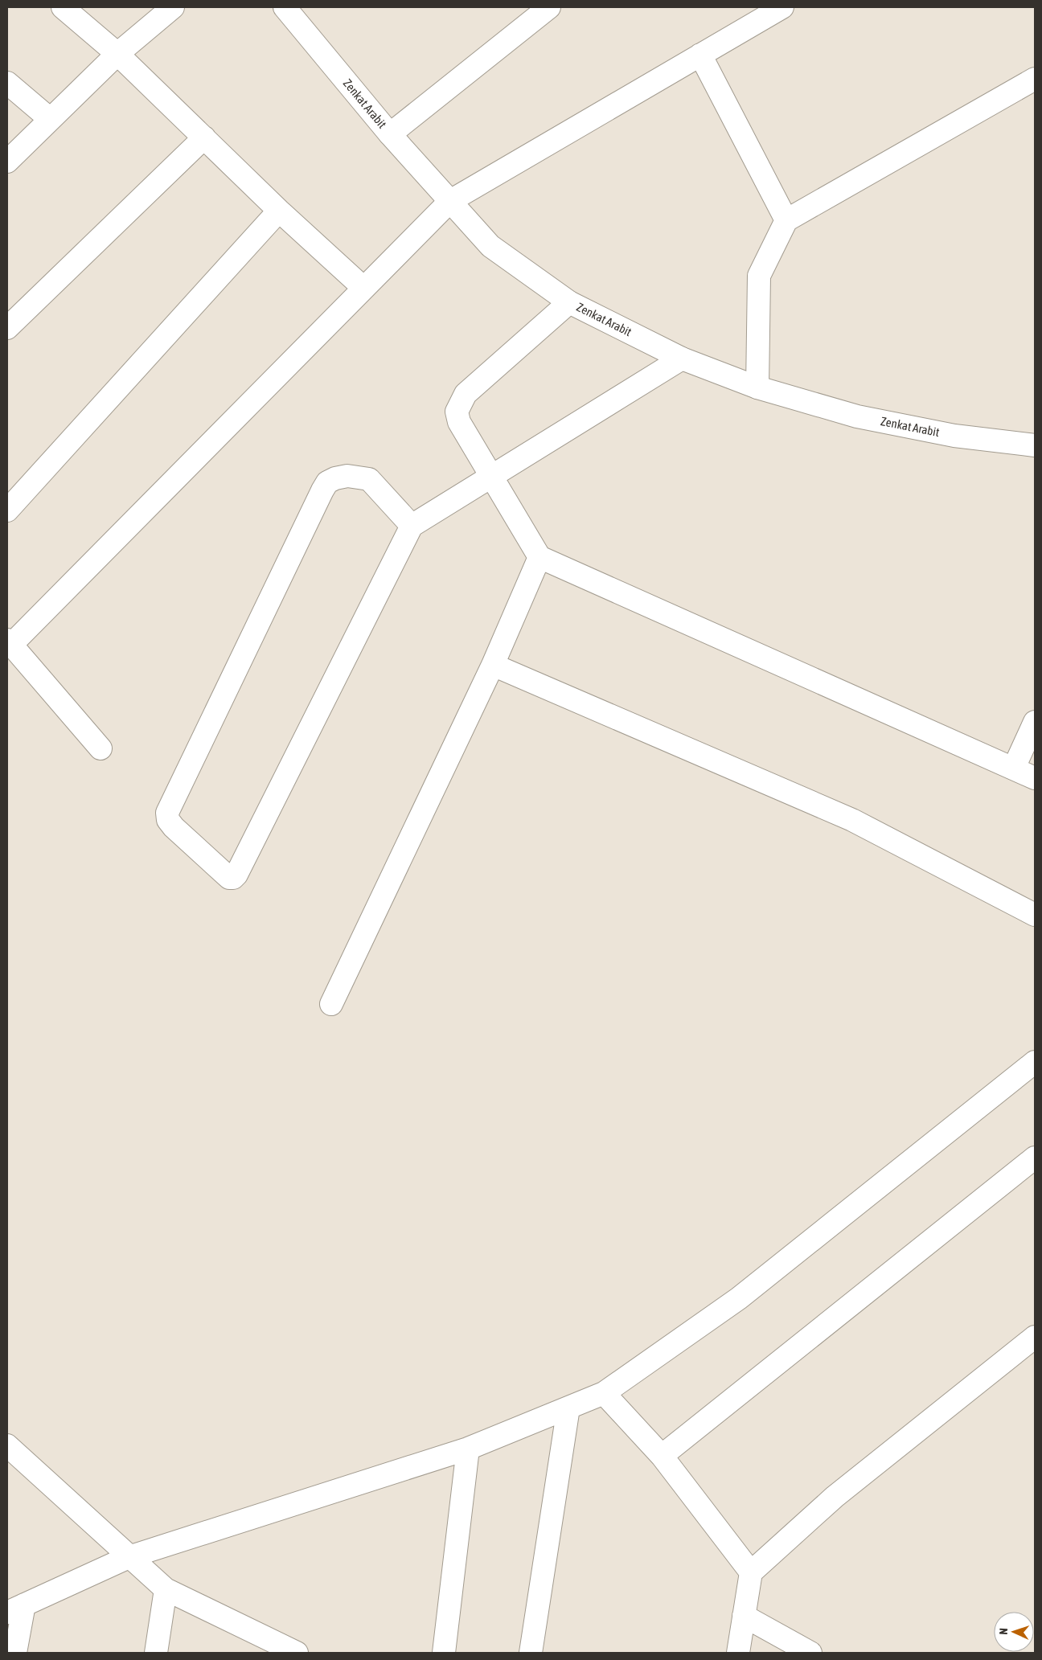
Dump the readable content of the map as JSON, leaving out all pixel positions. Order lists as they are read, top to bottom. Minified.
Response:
{"streets":{"street":["Zenkat Arabit"]},"north":"left"}
